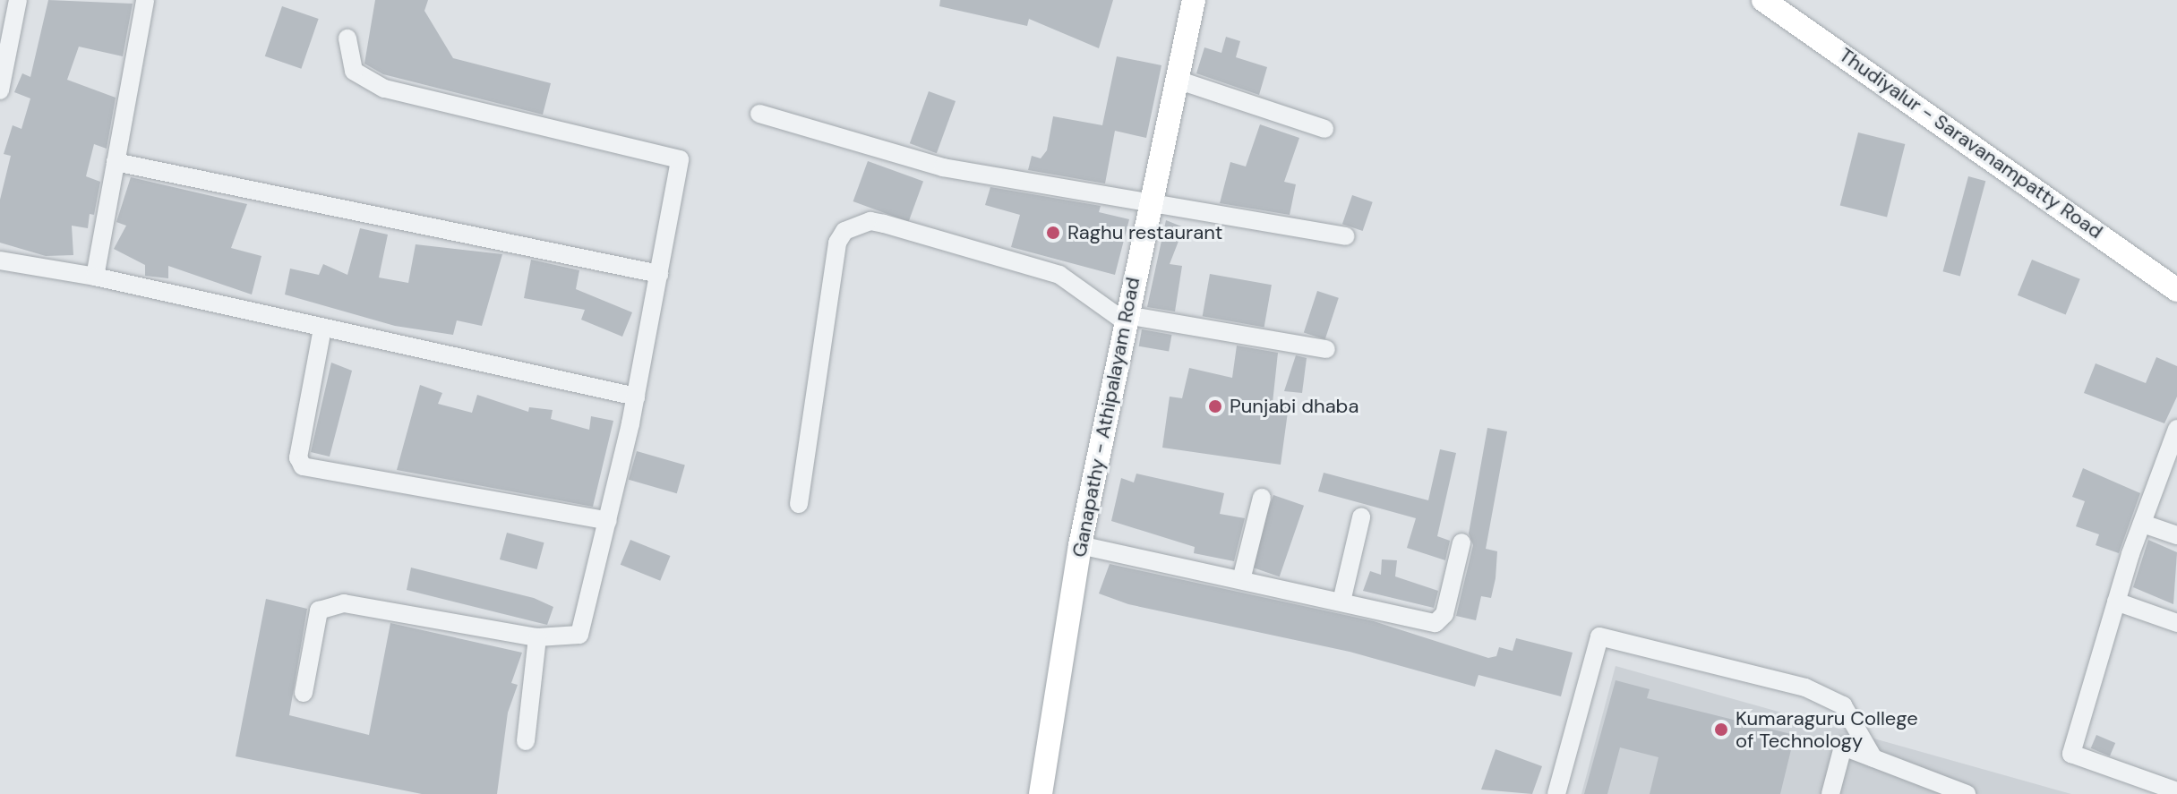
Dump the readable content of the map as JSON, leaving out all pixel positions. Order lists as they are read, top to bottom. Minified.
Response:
{"streets":{"main road":["Thudiyalur - Saravanampatty Road","Ganapathy - Athipalayam Road"]},"places":["Raghu restaurant","Punjabi dhaba","Kumaraguru College of Technology"]}
